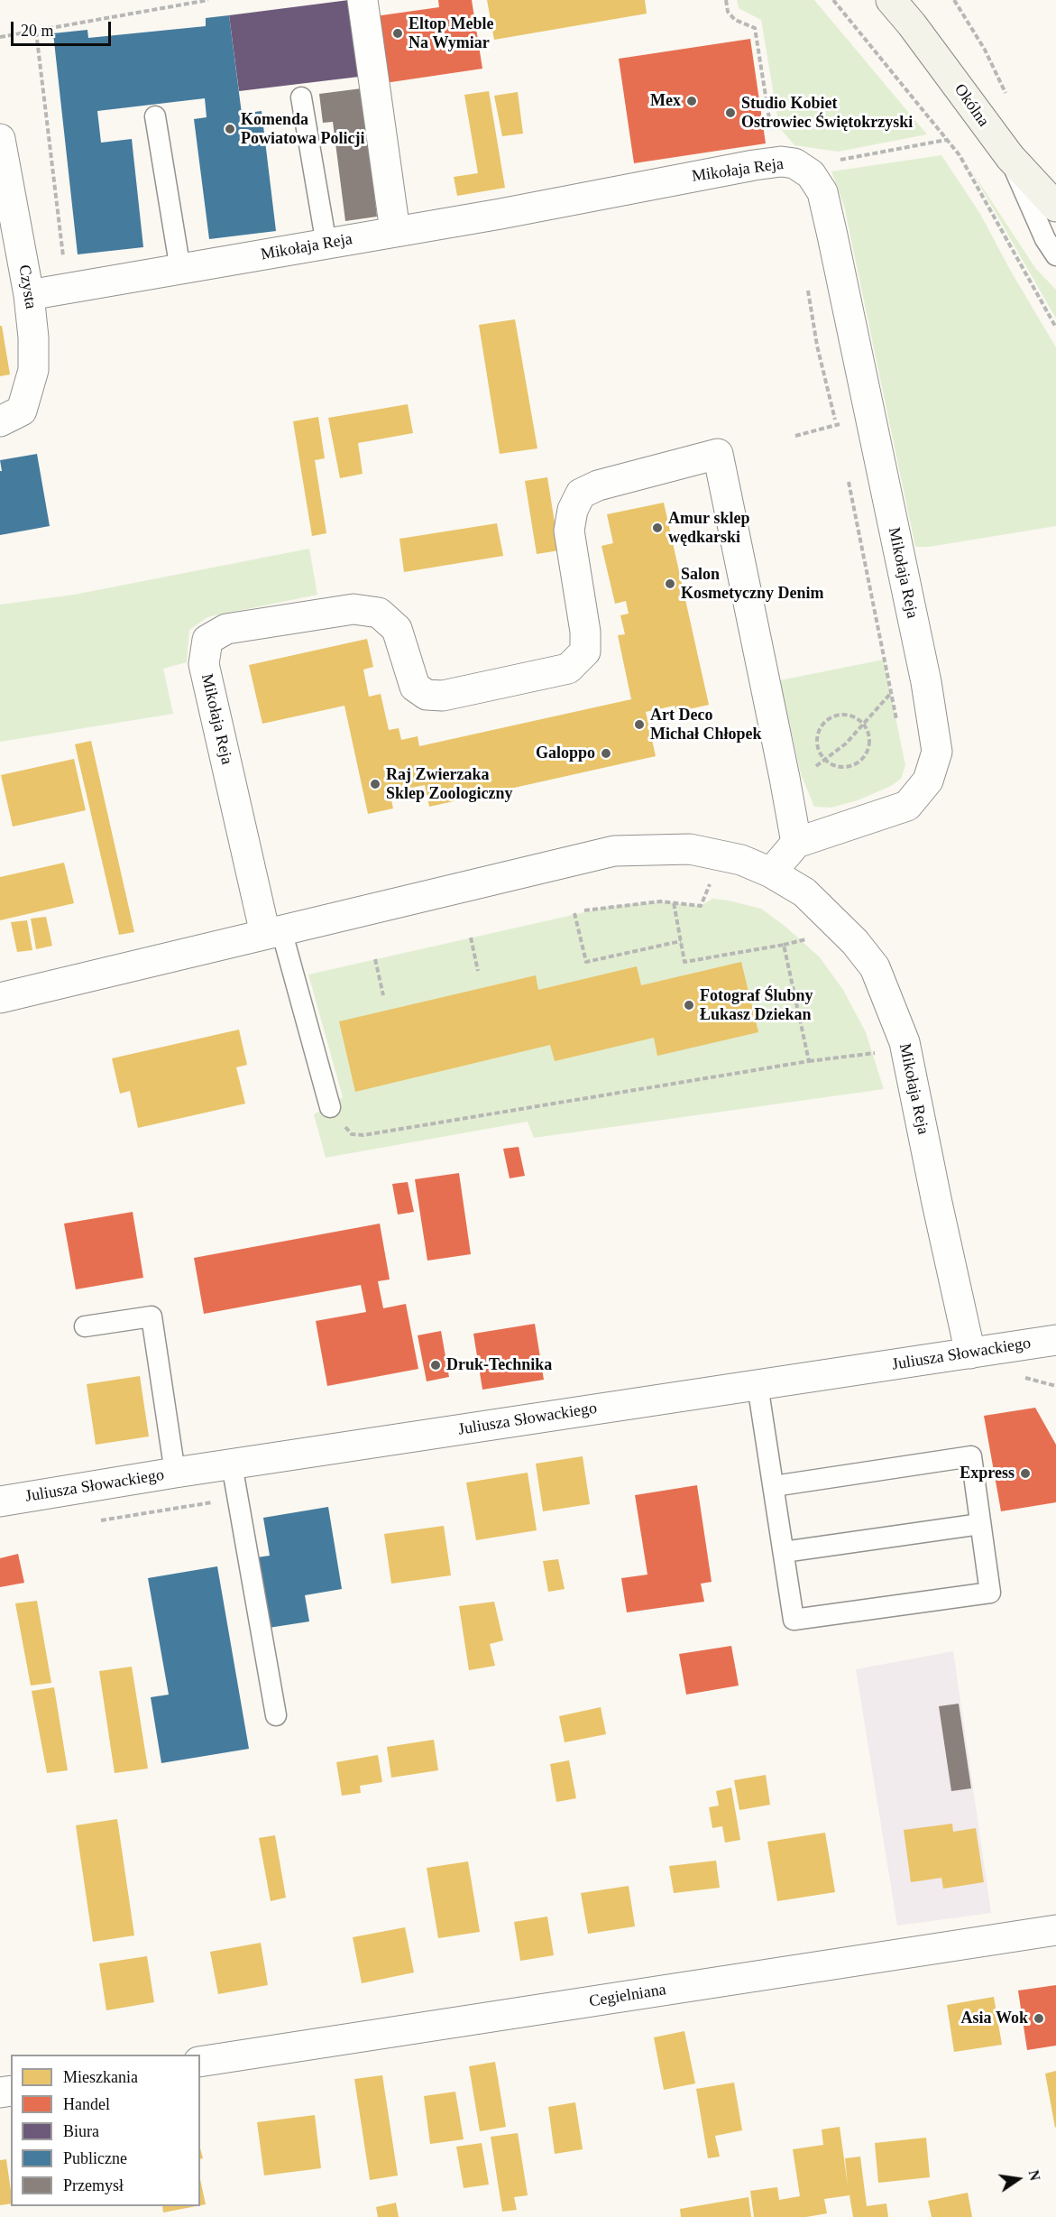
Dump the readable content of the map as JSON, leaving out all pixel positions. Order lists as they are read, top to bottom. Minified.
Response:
{"streets":{"main road":["Okólna"],"street":["Mikołaja Reja","Czysta","Juliusza Słowackiego","Cegielniana"]},"crossings":[["Mikołaja Reja","Czysta"],["Mikołaja Reja","Juliusza Słowackiego"]],"places":["Eltop Meble Na Wymiar","Mex","Studio Kobiet Ostrowiec Świętokrzyski","Komenda Powiatowa Policji","Amur sklep wędkarski","Salon Kosmetyczny Denim","Art Deco Michał Chłopek","Galoppo","Raj Zwierzaka Sklep Zoologiczny","Fotograf Ślubny Łukasz Dziekan","Druk-Technika","Express","Asia Wok"],"legend":["Mieszkania","Handel","Biura","Publiczne","Przemysł"],"scale_bar":"20 m","north":"right"}
